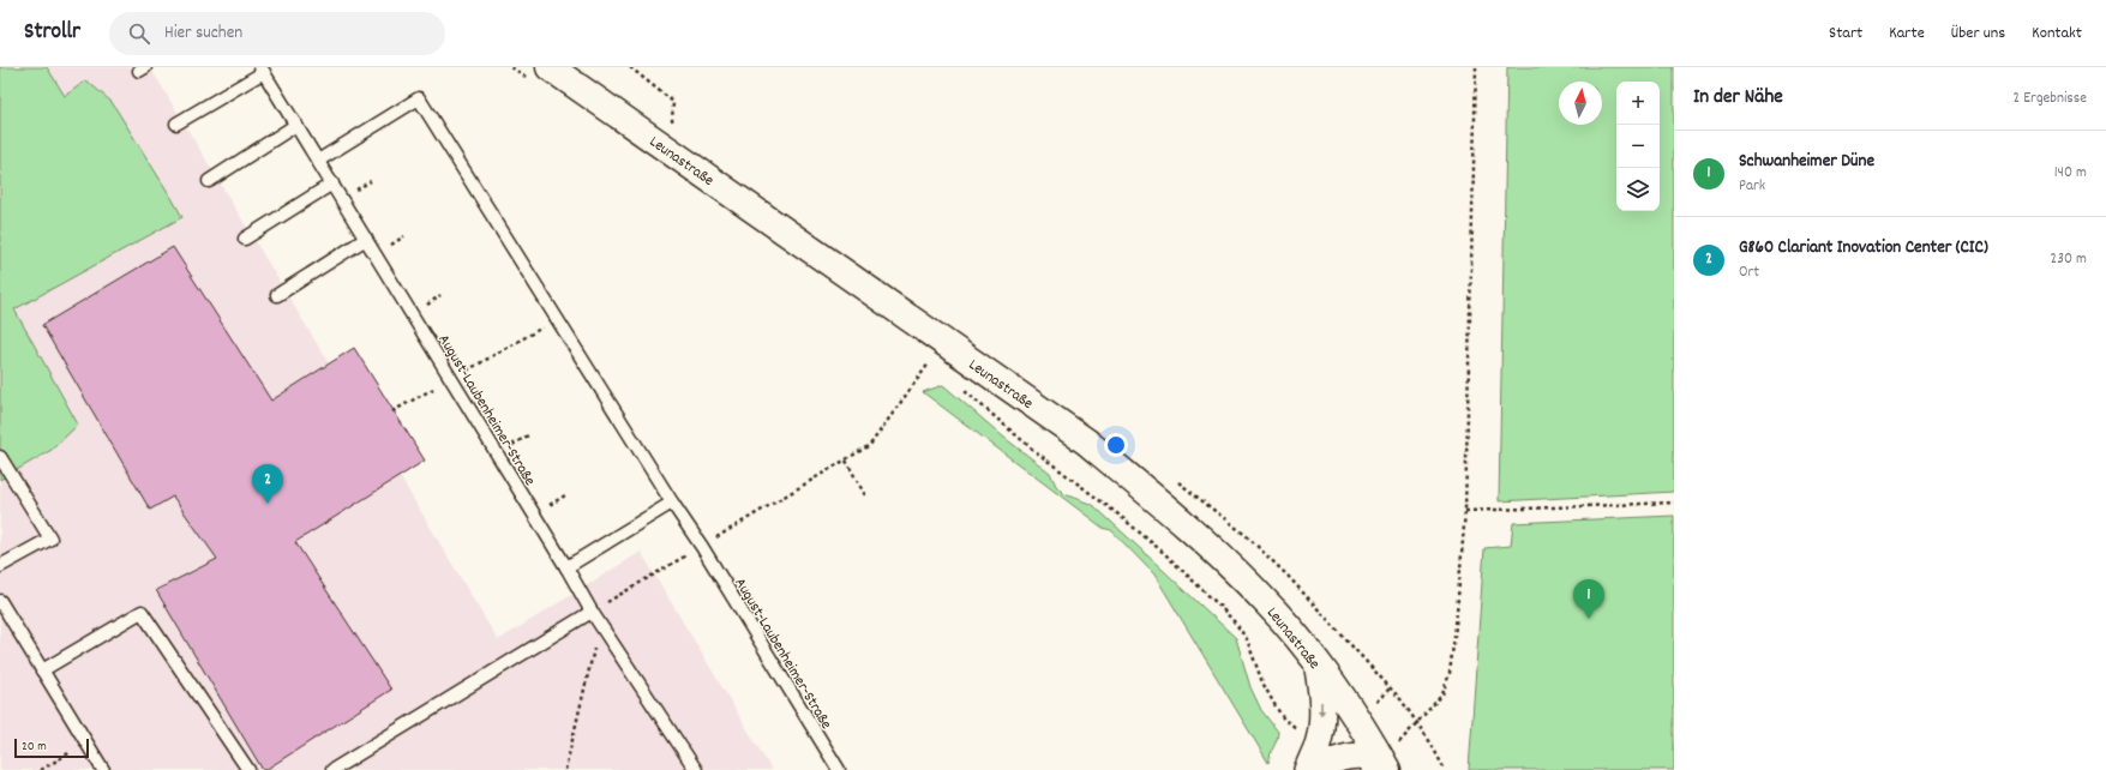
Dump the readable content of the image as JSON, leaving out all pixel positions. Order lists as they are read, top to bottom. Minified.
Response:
{"streets":{"main road":["Leunastraße"],"lane":["August-Laubenheimer-Straße"]},"scale_bar":"20 m","north":"top","page":{"header":"Strollr","search":"Hier suchen","nav":["Start","Karte","Über uns","Kontakt"],"heading":["In der Nähe","2 Ergebnisse"],"map_buttons":["+","−"],"list":[{"mark":"1","name":"Schwanheimer Düne","note":"Park","value":"140 m"},{"mark":"2","name":"G860 Clariant Inovation Center (CIC)","note":"Ort","value":"230 m"}],"pins":["2","1"],"scale":"20 m"}}
